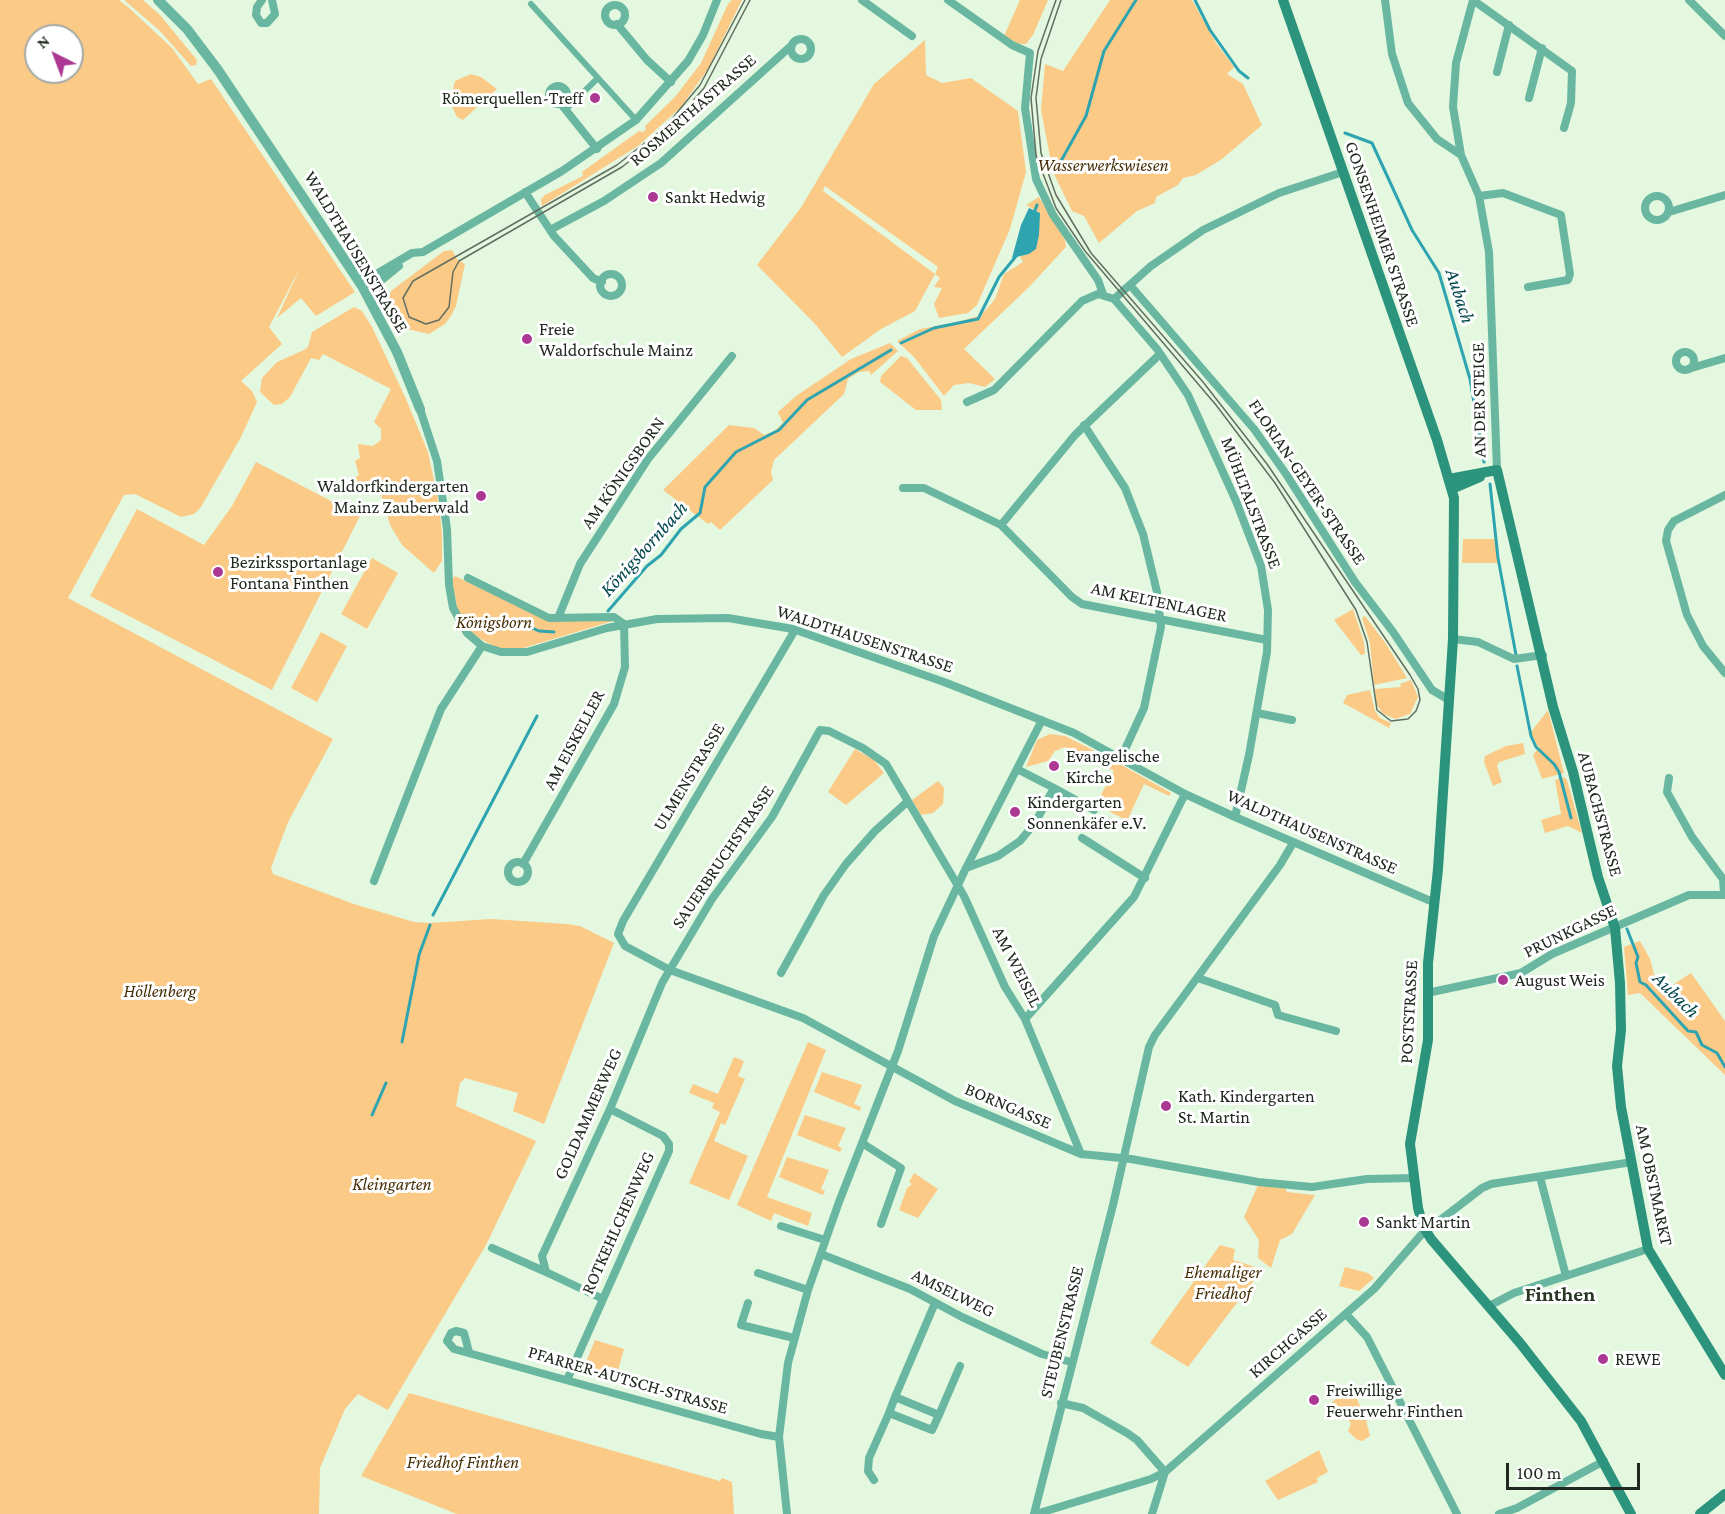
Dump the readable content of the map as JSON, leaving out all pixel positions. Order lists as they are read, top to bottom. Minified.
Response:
{"streets":{"main road":["GONSENHEIMER STRASSE","AN DER STEIGE","AUBACHSTRASSE","POSTSTRASSE","AM OBSTMARKT"],"street":["ROSMERTHASTRASSE","WALDTHAUSENSTRASSE","AM KÖNIGSBORN","FLORIAN-GEYER-STRASSE","MÜHLTALSTRASSE","AM KELTENLAGER","AM EISKELLER","ULMENSTRASSE","SAUERBRUCHSTRASSE","PRUNKGASSE","AM WEISEL","BORNGASSE","GOLDAMMERWEG","ROTKEHLCHENWEG","AMSELWEG","STEUBENSTRASSE","KIRCHGASSE","PFARRER-AUTSCH-STRASSE"]},"crossings":[["GONSENHEIMER STRASSE","AN DER STEIGE"],["GONSENHEIMER STRASSE","POSTSTRASSE"],["WALDTHAUSENSTRASSE","MÜHLTALSTRASSE"],["WALDTHAUSENSTRASSE","AM EISKELLER"],["WALDTHAUSENSTRASSE","ULMENSTRASSE"],["WALDTHAUSENSTRASSE","POSTSTRASSE"],["WALDTHAUSENSTRASSE","STEUBENSTRASSE"],["AN DER STEIGE","AUBACHSTRASSE"],["AN DER STEIGE","POSTSTRASSE"],["FLORIAN-GEYER-STRASSE","POSTSTRASSE"],["MÜHLTALSTRASSE","AM KELTENLAGER"],["ULMENSTRASSE","BORNGASSE"],["AUBACHSTRASSE","PRUNKGASSE"],["AUBACHSTRASSE","AM OBSTMARKT"],["SAUERBRUCHSTRASSE","AM WEISEL"],["SAUERBRUCHSTRASSE","BORNGASSE"],["SAUERBRUCHSTRASSE","GOLDAMMERWEG"],["PRUNKGASSE","POSTSTRASSE"],["AM WEISEL","BORNGASSE"],["POSTSTRASSE","BORNGASSE"],["POSTSTRASSE","KIRCHGASSE"],["BORNGASSE","GOLDAMMERWEG"],["BORNGASSE","STEUBENSTRASSE"],["GOLDAMMERWEG","ROTKEHLCHENWEG"],["AM OBSTMARKT","KIRCHGASSE"],["ROTKEHLCHENWEG","PFARRER-AUTSCH-STRASSE"],["AMSELWEG","STEUBENSTRASSE"]],"districts":["Finthen"],"water":["Aubach","Königsbornbach"],"parks":["Wasserwerkswiesen","Königsborn","Höllenberg","Kleingarten","Ehemaliger Friedhof","Friedhof Finthen"],"places":["Römerquellen-Treff","Sankt Hedwig","Freie Waldorfschule Mainz","Waldorfkindergarten Mainz Zauberwald","Bezirkssportanlage Fontana Finthen","Evangelische Kirche","Kindergarten Sonnenkäfer e.V.","August Weis","Kath. Kindergarten St. Martin","Sankt Martin","REWE","Freiwillige Feuerwehr Finthen"],"scale_bar":"100 m","north":"top left"}
